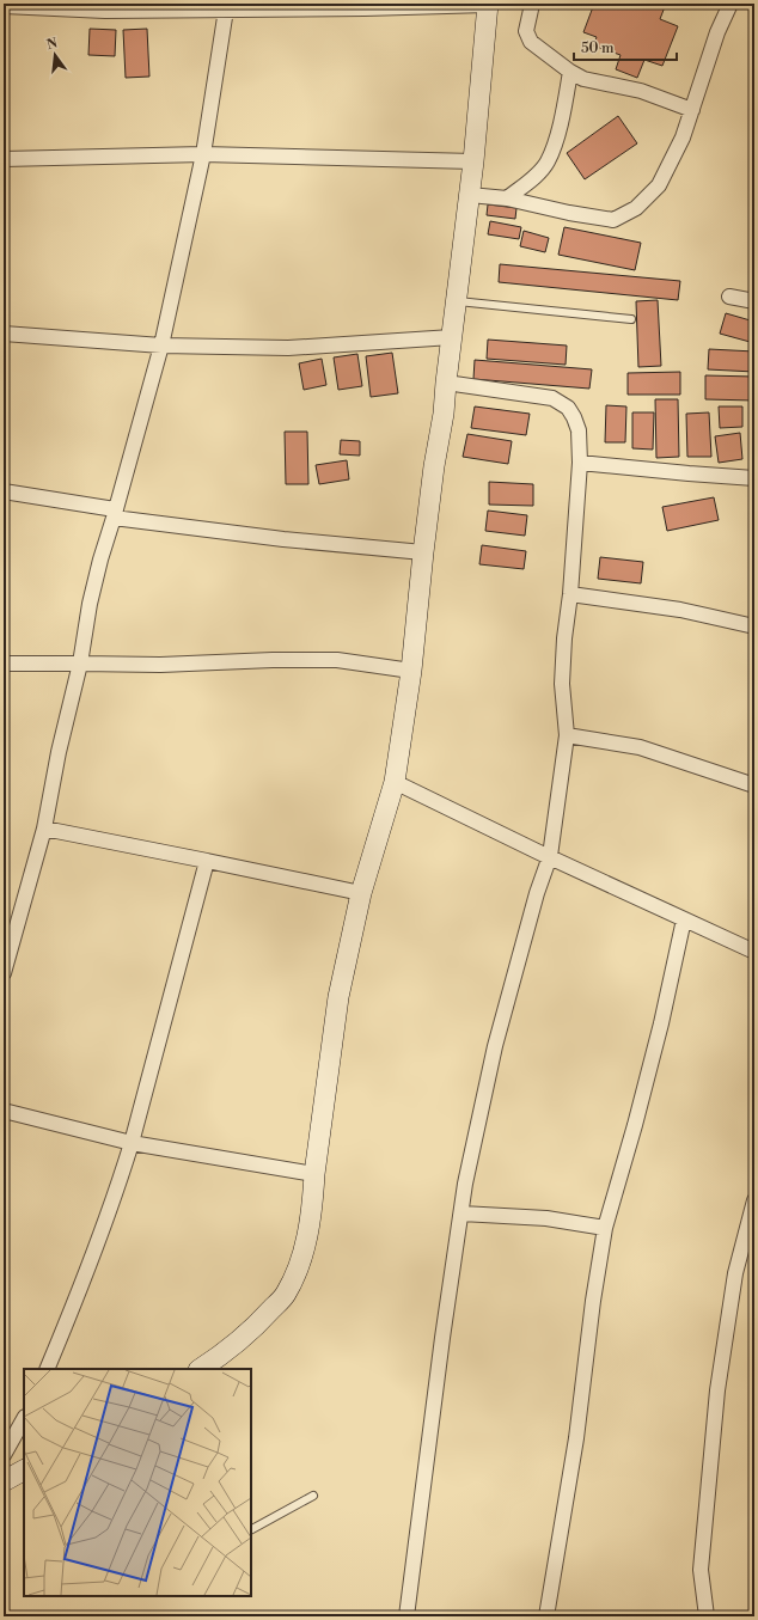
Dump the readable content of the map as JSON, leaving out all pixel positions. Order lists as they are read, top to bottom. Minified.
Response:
{"scale_bar":"50 m","north":"top"}
